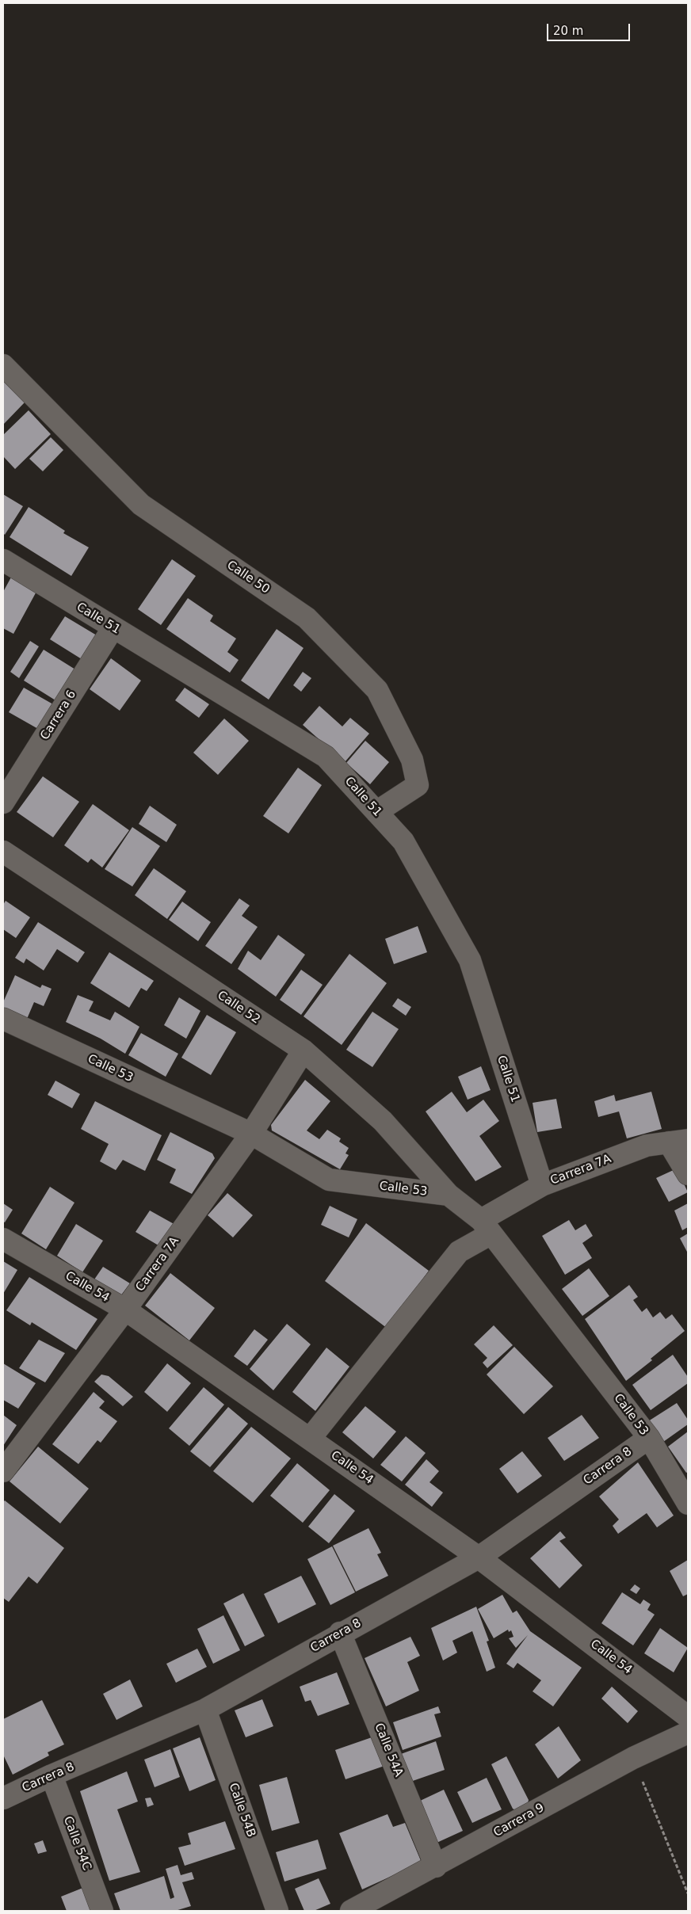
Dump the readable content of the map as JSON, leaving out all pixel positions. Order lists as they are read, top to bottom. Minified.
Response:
{"streets":{"street":["Calle 50","Calle 51","Carrera 6","Calle 52","Calle 53","Carrera 7A","Calle 54","Carrera 8","Calle 54A","Calle 54B","Carrera 9","Calle 54C"]},"crossings":[["Calle 50","Calle 51"],["Calle 51","Carrera 6"],["Calle 51","Carrera 7A"],["Calle 52","Calle 53"],["Calle 52","Carrera 7A"],["Calle 53","Carrera 7A"],["Calle 53","Carrera 8"],["Carrera 7A","Calle 54"],["Calle 54","Carrera 8"],["Carrera 8","Calle 54A"],["Carrera 8","Calle 54B"],["Carrera 8","Calle 54C"],["Calle 54A","Carrera 9"]],"scale_bar":"20 m"}
